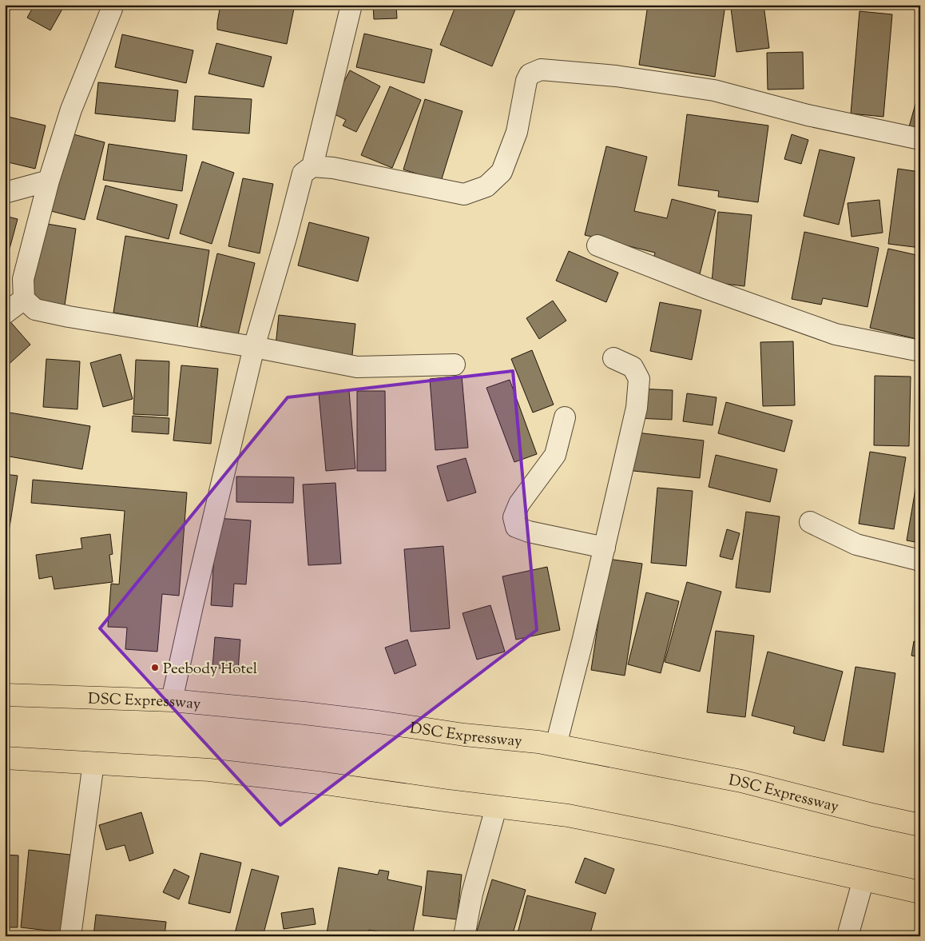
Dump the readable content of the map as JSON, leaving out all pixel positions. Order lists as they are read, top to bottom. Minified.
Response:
{"streets":{"main road":["DSC Expressway"]},"places":["Peebody Hotel"]}
